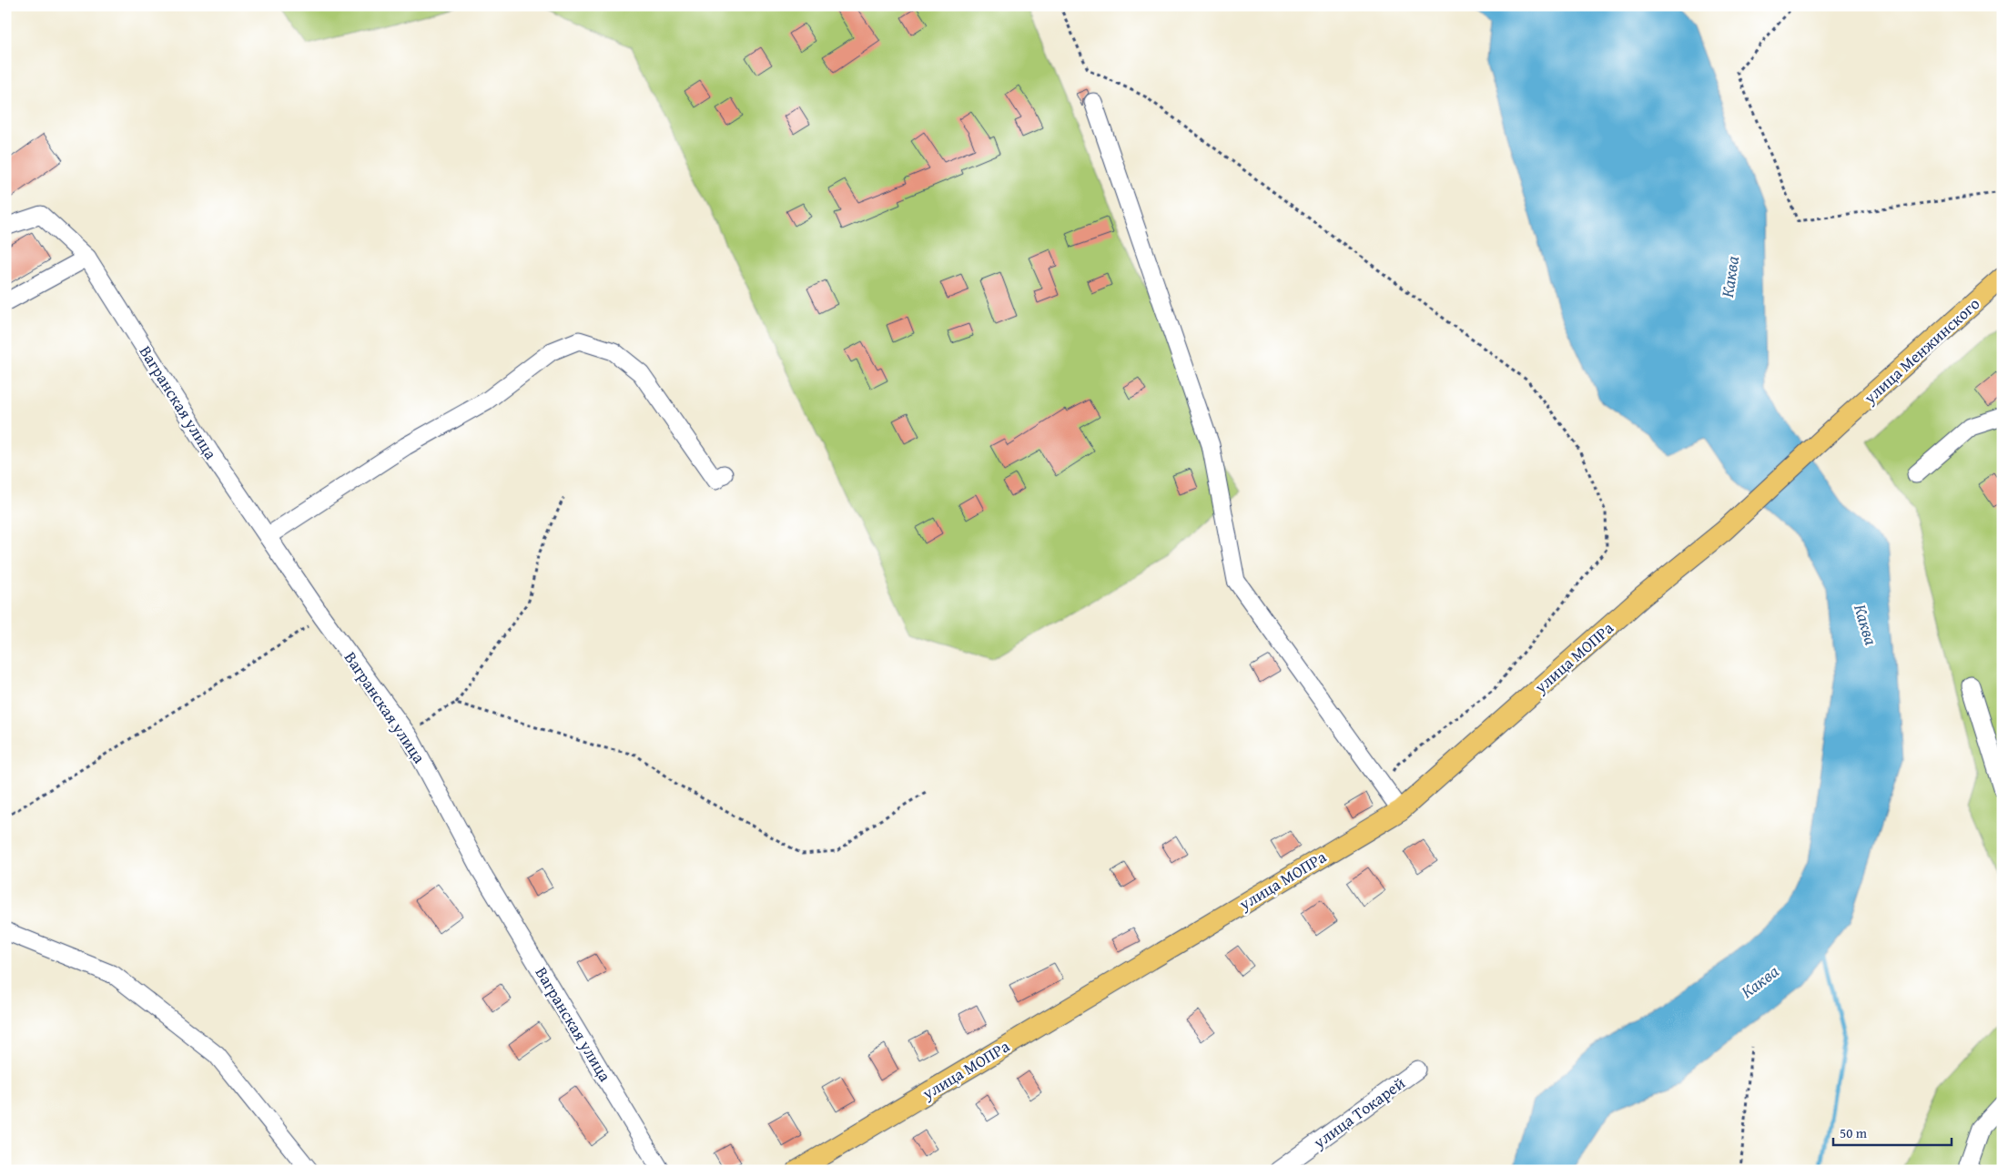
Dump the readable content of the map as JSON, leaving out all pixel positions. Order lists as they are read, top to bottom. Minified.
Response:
{"streets":{"main road":["улица Менжинского","улица МОПРа"],"street":["Вагранская улица","улица Токарей"]},"crossings":[["улица Менжинского","улица МОПРа"]],"water":["Каква"],"scale_bar":"50 m"}
